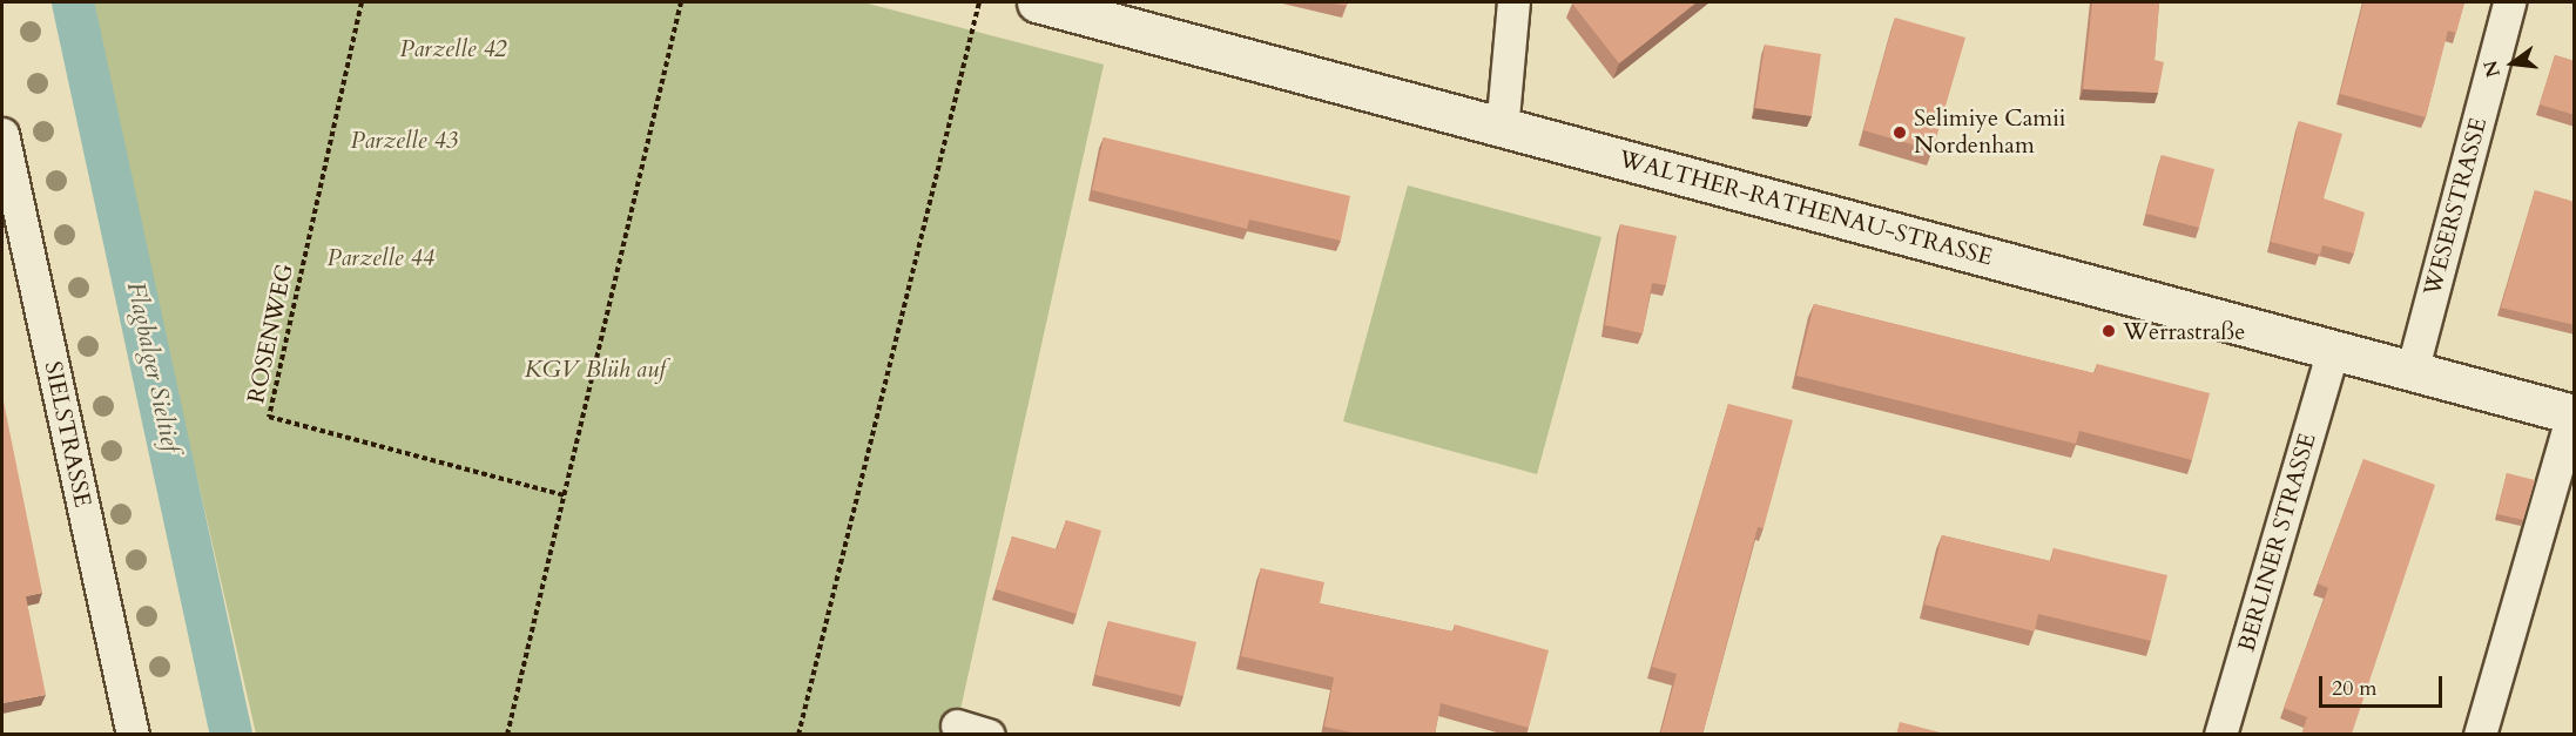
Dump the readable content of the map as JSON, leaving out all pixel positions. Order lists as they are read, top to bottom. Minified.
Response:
{"streets":{"street":["WESERSTRASSE","WALTHER-RATHENAU-STRASSE","SIELSTRASSE","BERLINER STRASSE"],"path":["ROSENWEG"]},"crossings":[["WESERSTRASSE","WALTHER-RATHENAU-STRASSE"],["WALTHER-RATHENAU-STRASSE","BERLINER STRASSE"]],"water":["Flagbalger Sieltief"],"parks":["Parzelle 42","Parzelle 43","Parzelle 44","KGV Blüh auf"],"places":["Selimiye Camii Nordenham","Werrastraße"],"scale_bar":"20 m","north":"left"}
